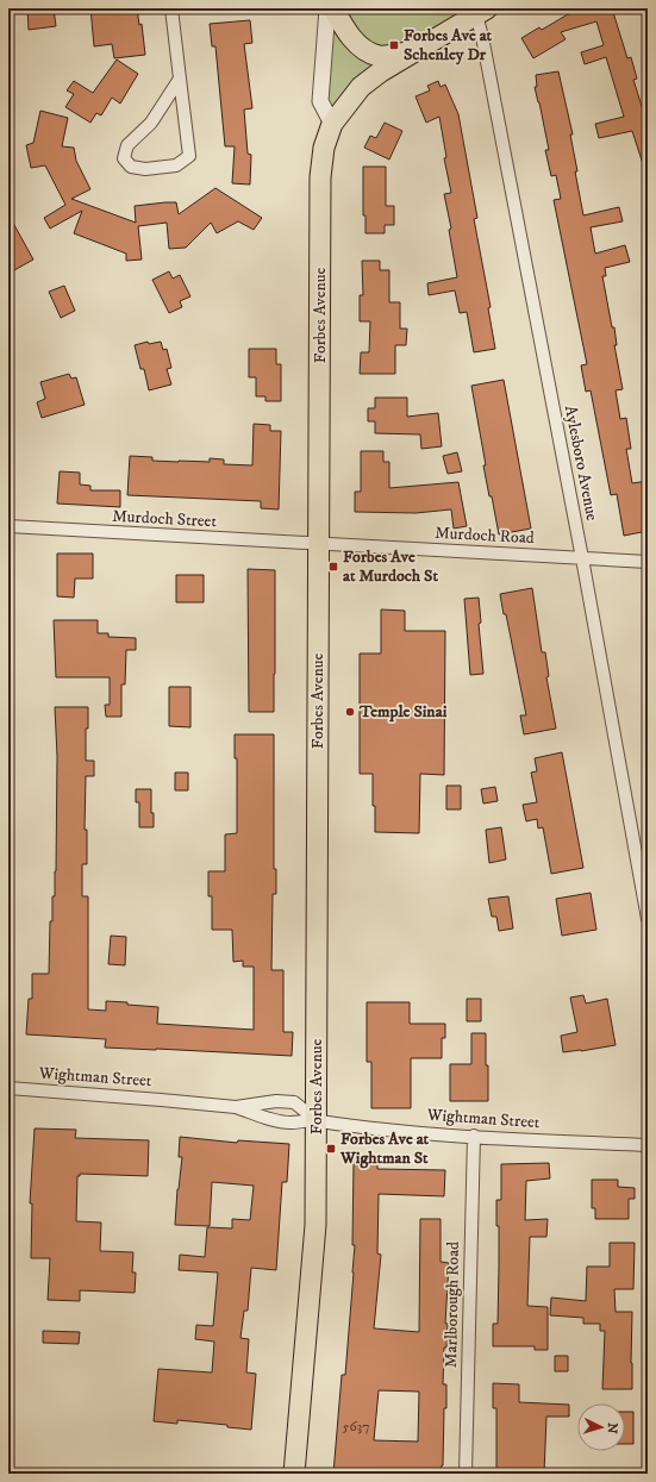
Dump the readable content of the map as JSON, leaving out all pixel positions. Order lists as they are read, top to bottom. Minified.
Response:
{"streets":{"main road":["Forbes Avenue"],"street":["Aylesboro Avenue","Murdoch Street","Murdoch Road","Wightman Street","Marlborough Road"]},"crossings":[["Forbes Avenue","Aylesboro Avenue"],["Forbes Avenue","Murdoch Street"],["Forbes Avenue","Murdoch Road"],["Forbes Avenue","Wightman Street"],["Aylesboro Avenue","Murdoch Road"],["Murdoch Street","Murdoch Road"],["Wightman Street","Marlborough Road"]],"places":{"transit":["Forbes Ave at Schenley Dr","Forbes Ave at Murdoch St","Forbes Ave at Wightman St"],"other":["Temple Sinai"]},"house_numbers":["5637"],"north":"right"}
